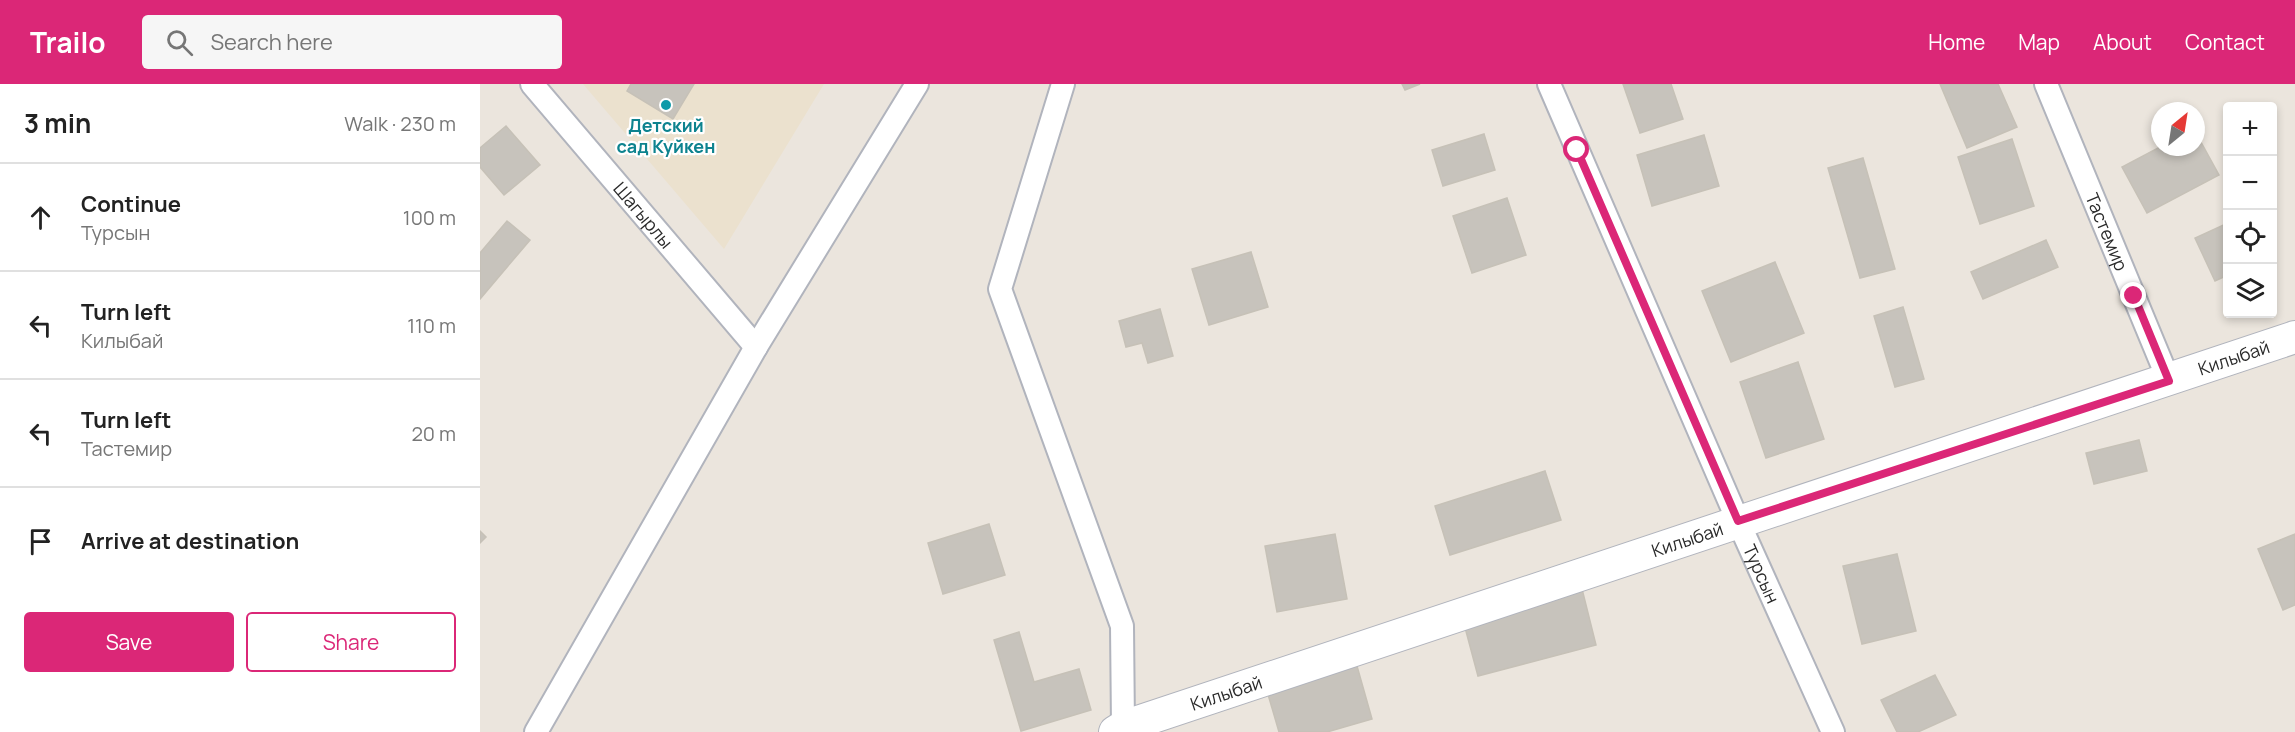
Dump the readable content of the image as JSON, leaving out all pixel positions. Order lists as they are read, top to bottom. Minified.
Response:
{"streets":{"street":["Шагырлы","Тастемир","Килыбай","Турсын"]},"crossings":[["Тастемир","Килыбай"],["Килыбай","Турсын"]],"places":["Детский сад Куйкен"],"north":"top right","page":{"header":"Trailo","search":"Search here","nav":["Home","Map","About","Contact"],"heading":["3 min","Walk · 230 m"],"map_buttons":["+","−"],"list":[["Continue","Турсын","100 m"],["Turn left","Килыбай","110 m"],["Turn left","Тастемир","20 m"],"Arrive at destination"],"buttons":["Save","Share"]}}
